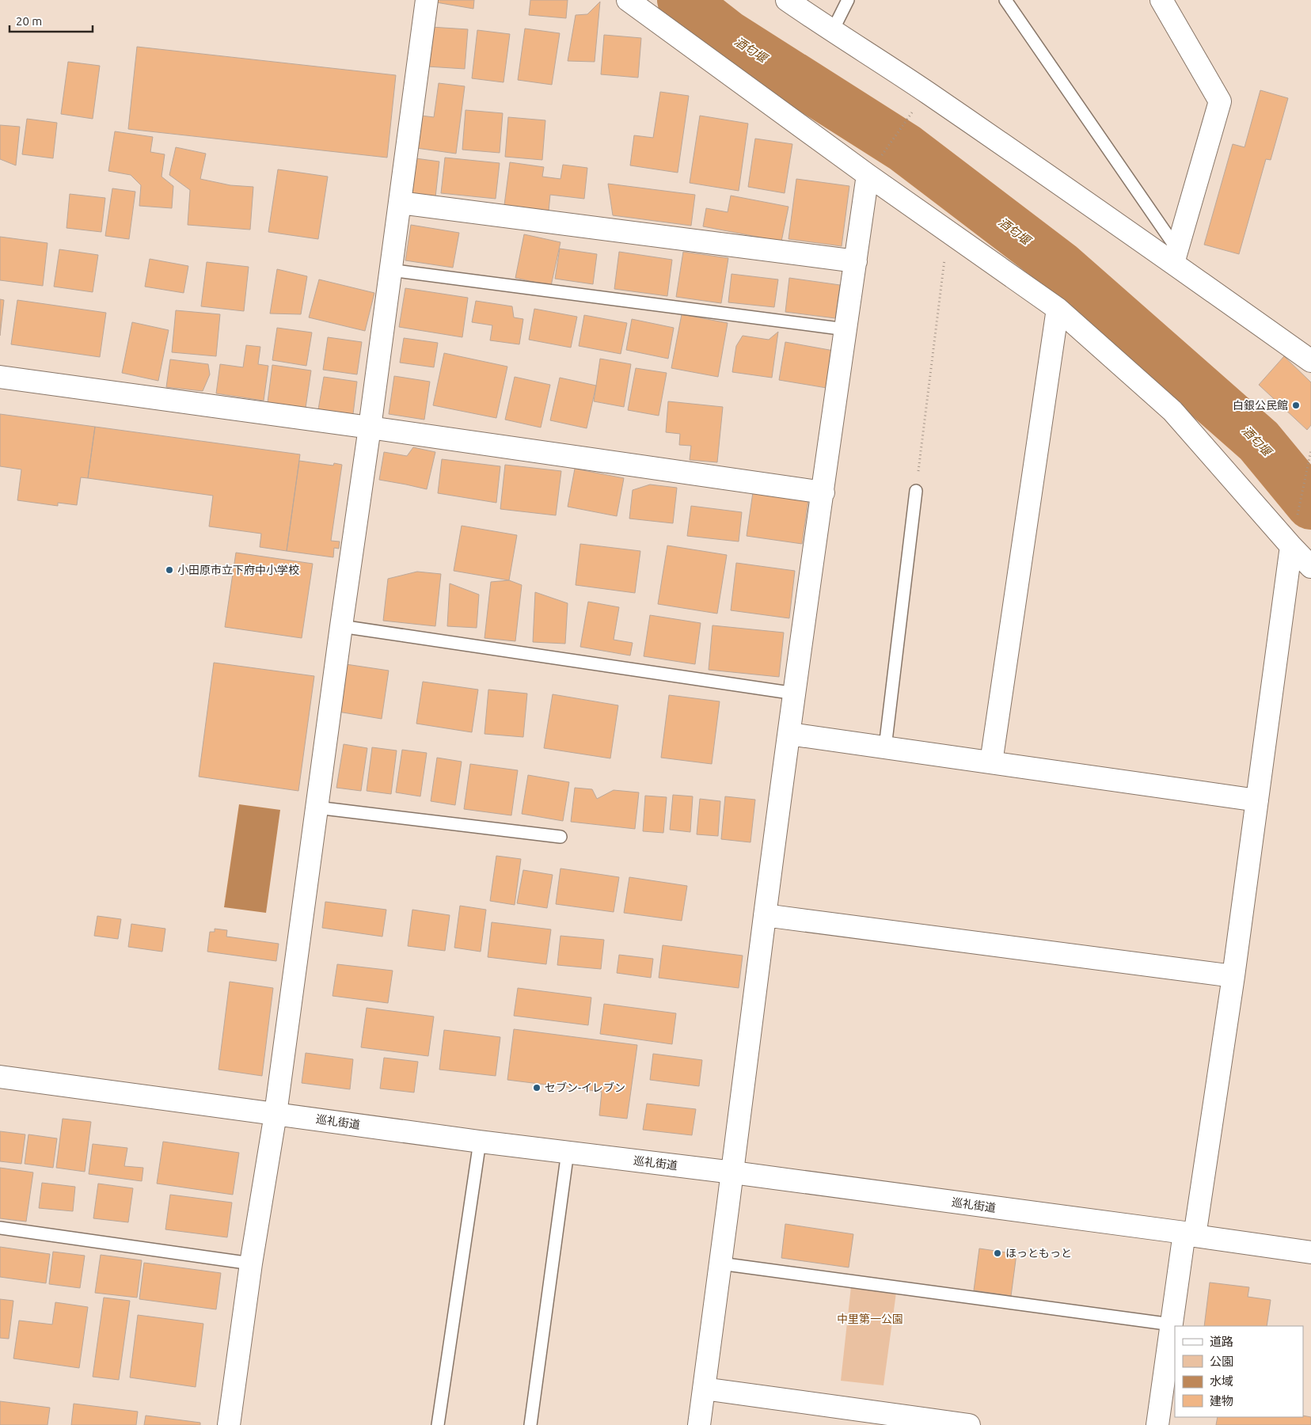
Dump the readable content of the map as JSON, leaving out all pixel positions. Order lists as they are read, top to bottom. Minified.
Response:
{"streets":{"street":["巡礼街道"]},"water":["酒匂堰"],"parks":["中里第一公園"],"places":["白銀公民館","小田原市立下府中小学校","セブン-イレブン","ほっともっと"],"legend":["道路","公園","水域","建物"],"scale_bar":"20 m"}
